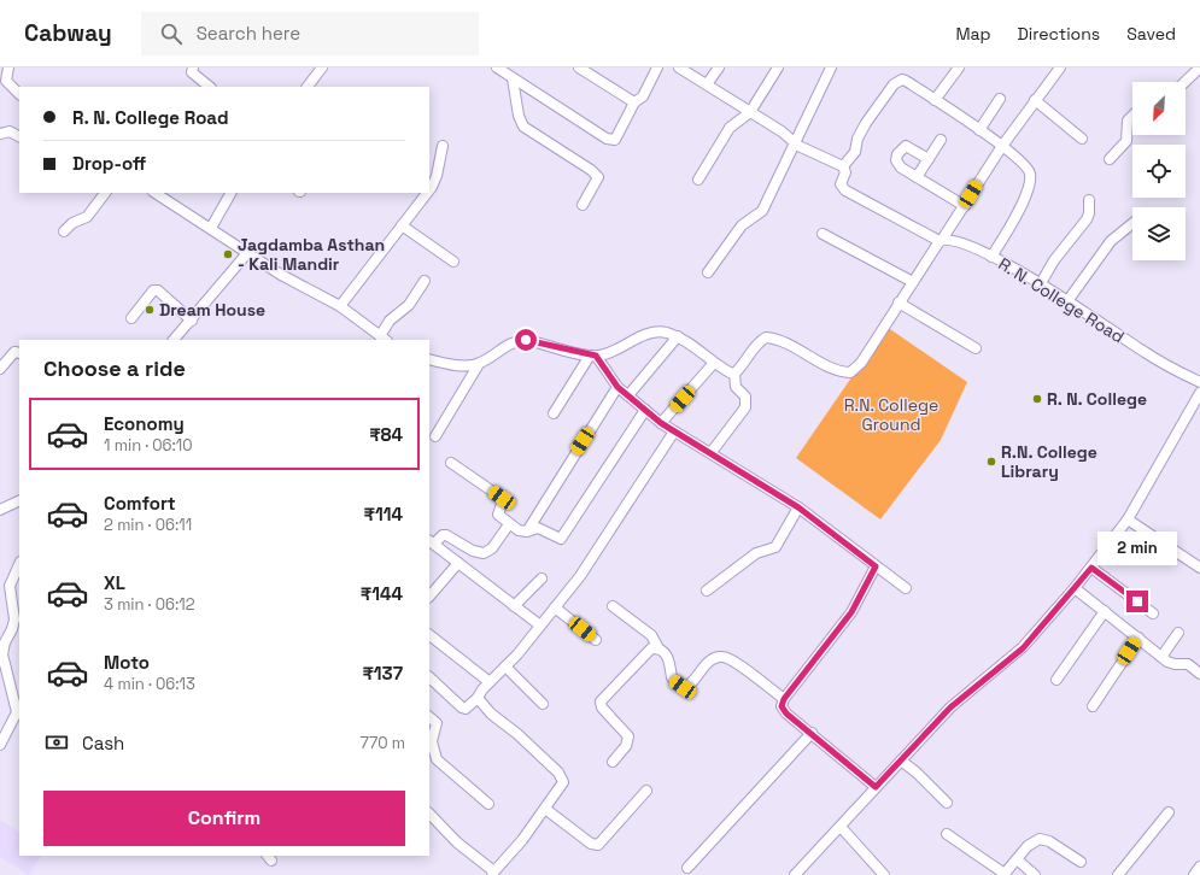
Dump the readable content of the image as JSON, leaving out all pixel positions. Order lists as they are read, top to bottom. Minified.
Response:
{"streets":{"street":["R. N. College Road"]},"parks":["R.N. College Ground"],"places":["Jagdamba Asthan - Kali Mandir","Dream House","R. N. College","R.N. College Library"],"north":"bottom left","page":{"header":"Cabway","search":"Search here","nav":["Map","Directions","Saved"],"banner":["R. N. College Road","Drop-off"],"heading":"Choose a ride","list":[{"name":"Economy","note":"1 min · 06:10","value":"₹84"},{"name":"Comfort","note":"2 min · 06:11","value":"₹114"},{"name":"XL","note":"3 min · 06:12","value":"₹144"},{"name":"Moto","note":"4 min · 06:13","value":"₹137"}],"bubble":"2 min","pay":["Cash","770 m"],"buttons":"Confirm"}}
